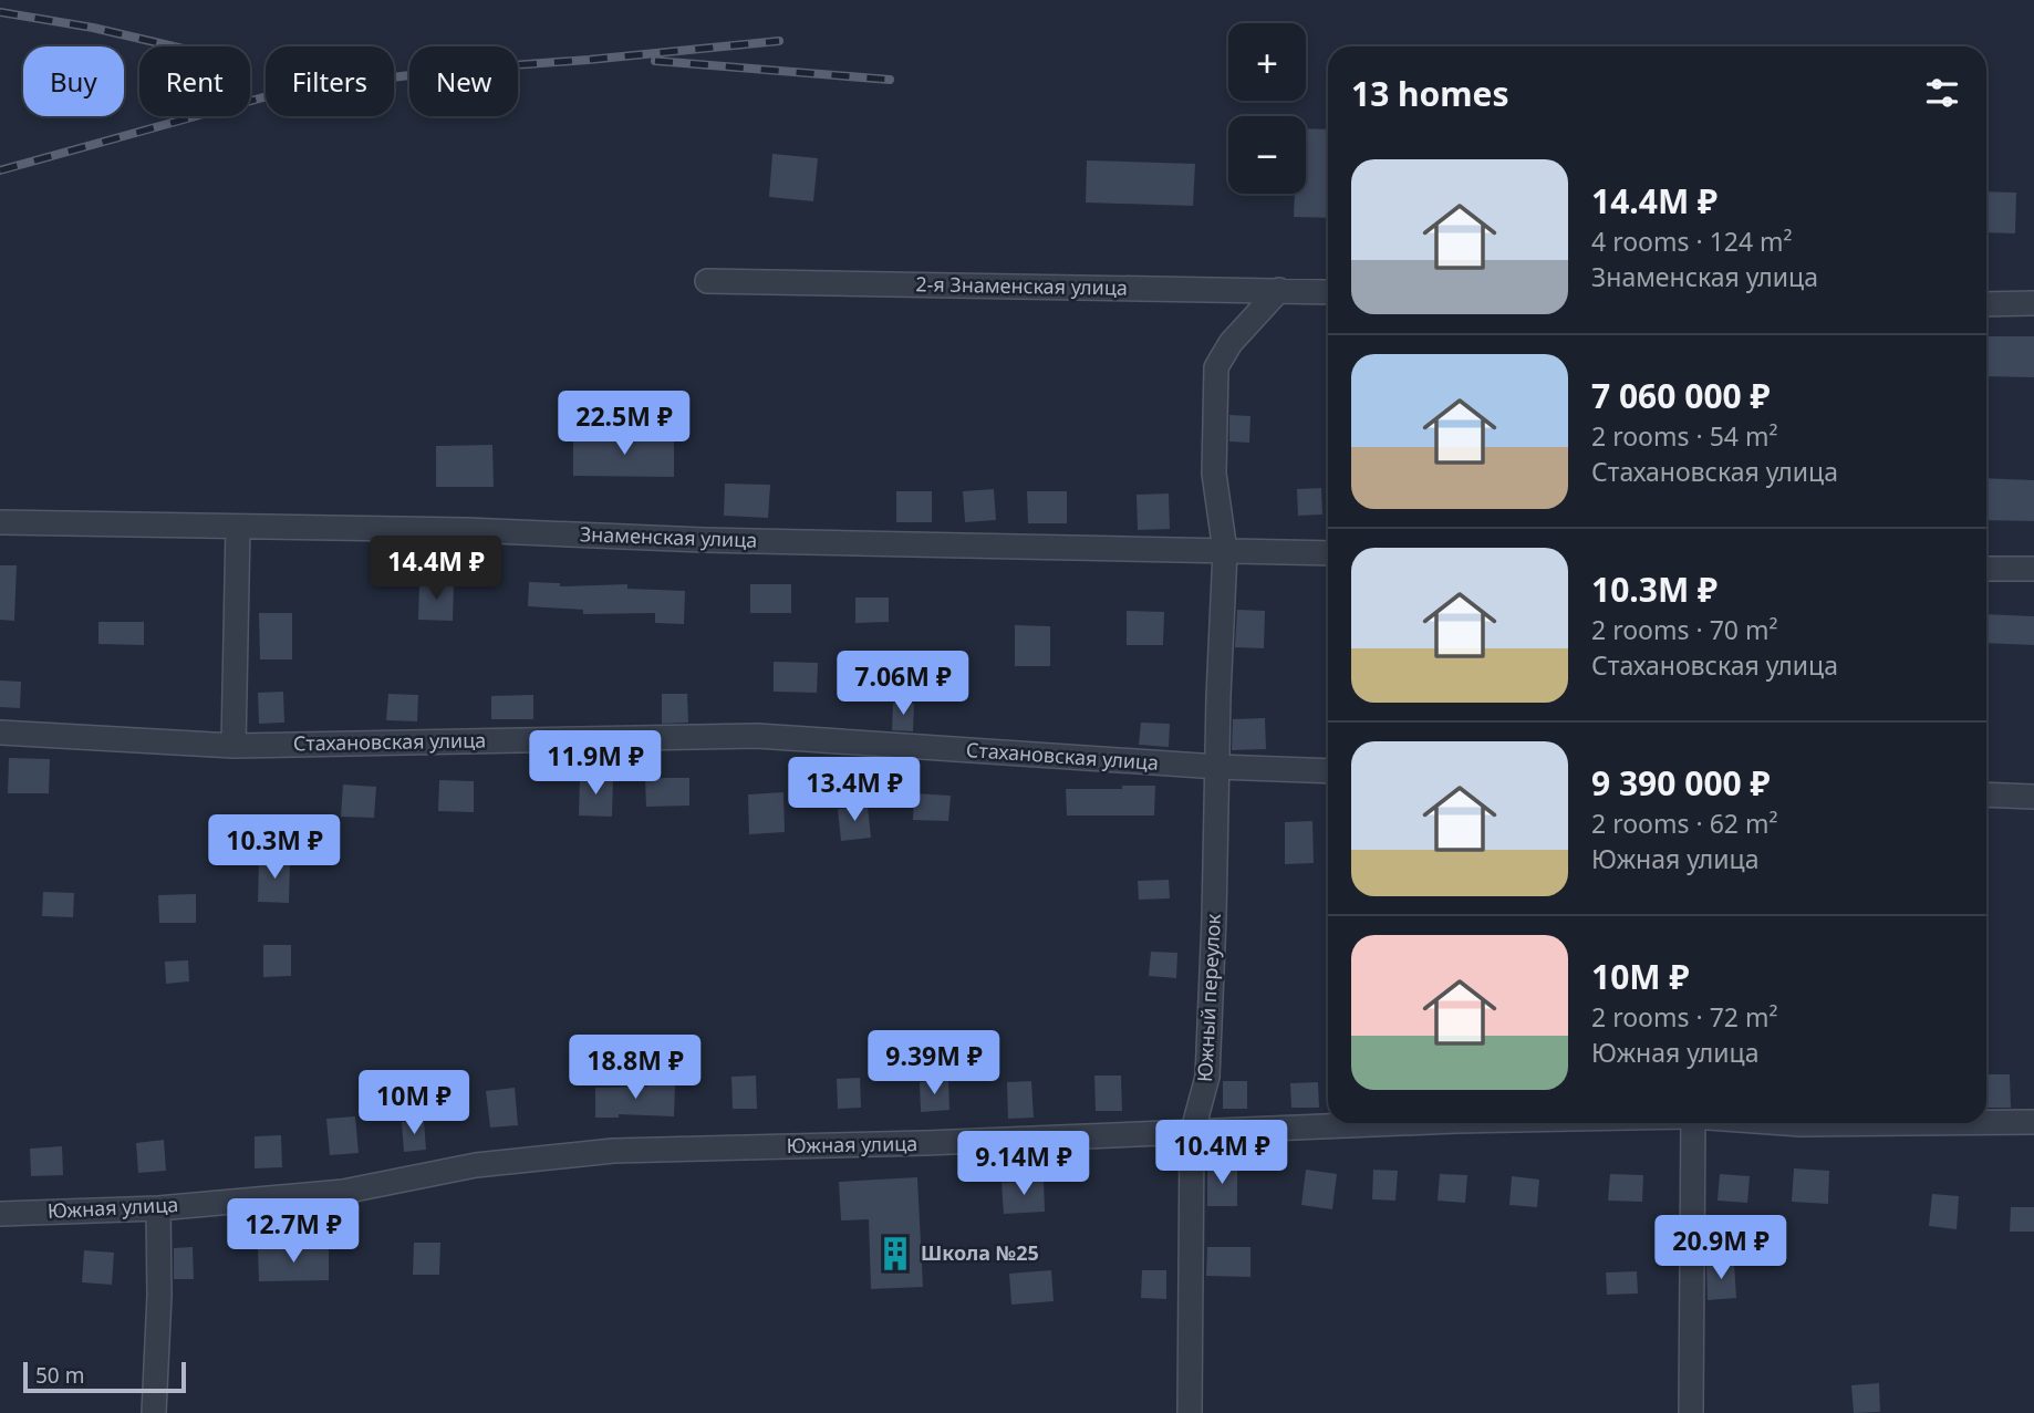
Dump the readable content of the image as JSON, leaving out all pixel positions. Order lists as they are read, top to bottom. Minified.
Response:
{"streets":{"street":["2-я Знаменская улица","Знаменская улица","Стахановская улица","Южный переулок","Южная улица"]},"crossings":[["2-я Знаменская улица","Южный переулок"],["Знаменская улица","Южный переулок"],["Стахановская улица","Южный переулок"],["Южный переулок","Южная улица"]],"places":{"building":["Школа №25"]},"scale_bar":"50 m","page":{"map_buttons":["+","−"],"chip":["Buy","Rent","Filters","New"],"heading":"13 homes","list":[{"name":"14.4M ₽","note":"4 rooms · 124 m² · Знаменская улица"},{"name":"7 060 000 ₽","note":"2 rooms · 54 m² · Стахановская улица"},{"name":"10.3M ₽","note":"2 rooms · 70 m² · Стахановская улица"},{"name":"9 390 000 ₽","note":"2 rooms · 62 m² · Южная улица"},{"name":"10M ₽","note":"2 rooms · 72 m² · Южная улица"}],"price":["22.5M ₽","14.4M ₽","7.06M ₽","11.9M ₽","13.4M ₽","10.3M ₽","9.39M ₽","18.8M ₽","10M ₽","10.4M ₽","9.14M ₽","12.7M ₽","20.9M ₽"],"scale":"50 m"}}
